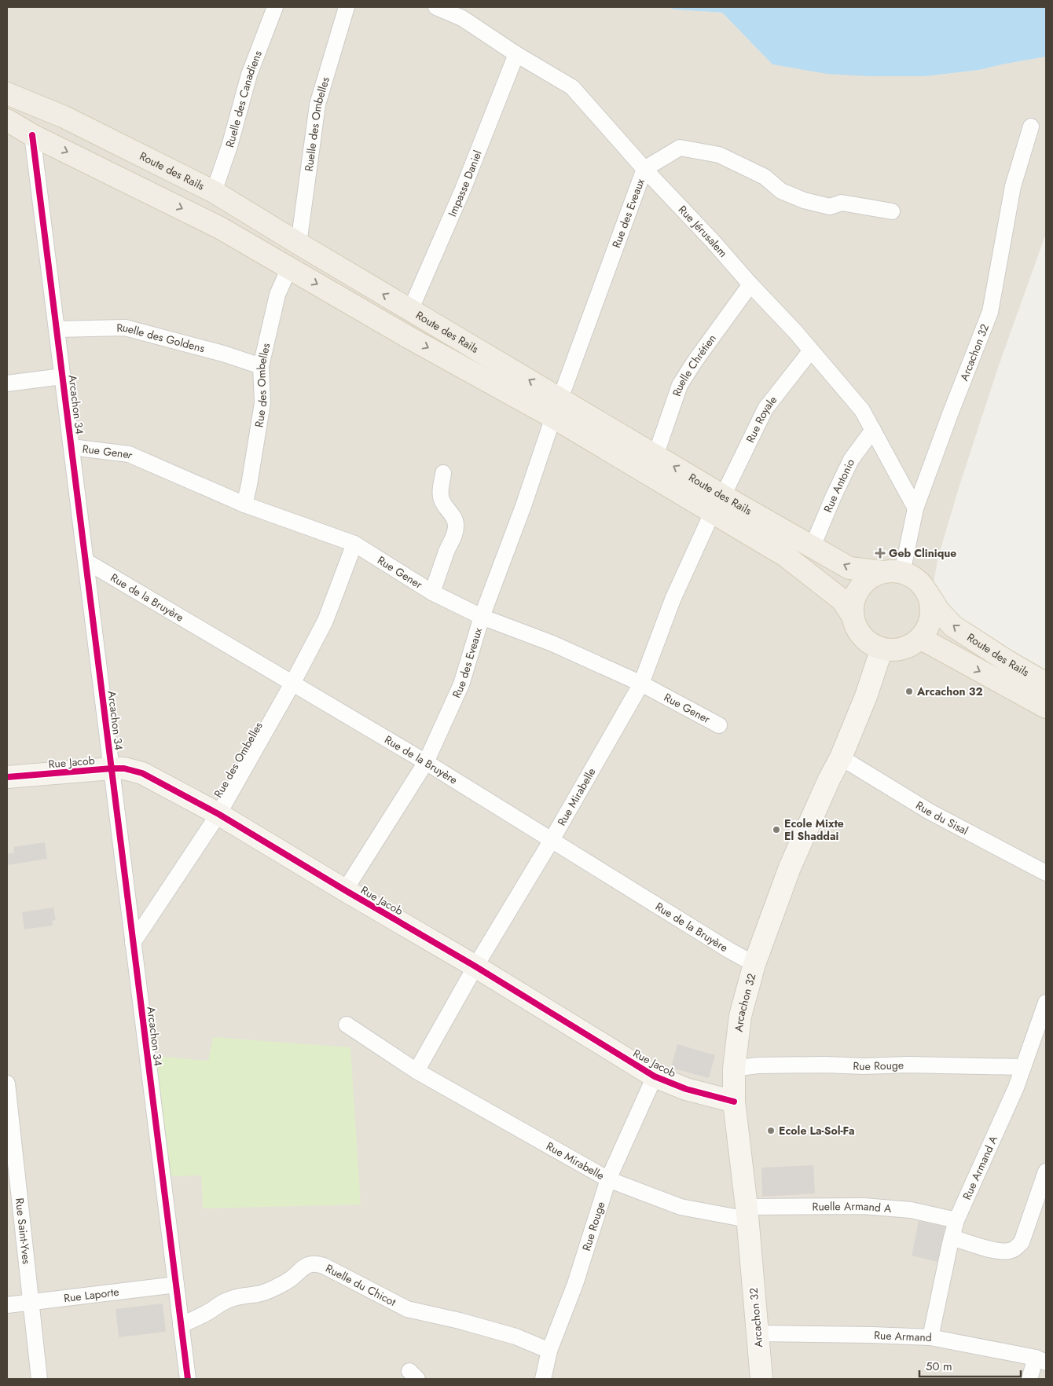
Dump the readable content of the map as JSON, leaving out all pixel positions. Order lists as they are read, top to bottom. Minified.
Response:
{"streets":{"main road":["Route des Rails"],"street":["Ruelle des Canadiens","Ruelle des Ombelles","Impasse Daniel","Rue des Eveaux","Rue Jérusalem","Ruelle des Goldens","Arcachon 32","Ruelle Chrétien","Rue des Ombelles","Arcachon 34","Rue Royale","Rue Gener","Rue Antonio","Rue de la Bruyère","Rue Jacob","Rue Mirabelle","Rue du Sisal","Rue Rouge","Rue Armand A","Ruelle Armand A","Rue Saint-Yves","Ruelle du Chicot","Rue Laporte","Rue Armand"]},"crossings":[["Ruelle des Canadiens","Route des Rails"],["Ruelle des Ombelles","Route des Rails"],["Route des Rails","Impasse Daniel"],["Route des Rails","Rue des Eveaux"],["Route des Rails","Arcachon 32"],["Route des Rails","Ruelle Chrétien"],["Route des Rails","Rue des Ombelles"],["Route des Rails","Arcachon 34"],["Route des Rails","Rue Royale"],["Route des Rails","Rue Antonio"],["Route des Rails","Rue Mirabelle"],["Impasse Daniel","Rue Jérusalem"],["Rue des Eveaux","Rue Jérusalem"],["Rue des Eveaux","Rue Gener"],["Rue des Eveaux","Rue de la Bruyère"],["Rue des Eveaux","Rue Jacob"],["Rue Jérusalem","Arcachon 32"],["Rue Jérusalem","Ruelle Chrétien"],["Rue Jérusalem","Rue Royale"],["Rue Jérusalem","Rue Antonio"],["Ruelle des Goldens","Rue des Ombelles"],["Ruelle des Goldens","Arcachon 34"],["Arcachon 32","Rue de la Bruyère"],["Arcachon 32","Rue Jacob"],["Arcachon 32","Rue Mirabelle"],["Arcachon 32","Rue du Sisal"],["Arcachon 32","Rue Rouge"],["Arcachon 32","Ruelle Armand A"],["Arcachon 32","Rue Armand"],["Rue des Ombelles","Arcachon 34"],["Rue des Ombelles","Rue Gener"],["Rue des Ombelles","Rue de la Bruyère"],["Rue des Ombelles","Rue Jacob"],["Arcachon 34","Rue Gener"],["Arcachon 34","Rue de la Bruyère"],["Arcachon 34","Rue Jacob"],["Arcachon 34","Ruelle du Chicot"],["Arcachon 34","Rue Laporte"],["Rue Royale","Rue Mirabelle"],["Rue Gener","Rue Mirabelle"],["Rue de la Bruyère","Rue Mirabelle"],["Rue Jacob","Rue Mirabelle"],["Rue Jacob","Rue Rouge"],["Rue Mirabelle","Rue Rouge"],["Rue Mirabelle","Ruelle Armand A"],["Rue Rouge","Rue Armand A"],["Rue Rouge","Ruelle du Chicot"],["Rue Armand A","Ruelle Armand A"],["Rue Armand A","Rue Armand"],["Rue Saint-Yves","Rue Laporte"]],"places":{"health":["Geb Clinique"],"other":["Arcachon 32","Ecole Mixte El Shaddai","Ecole La-Sol-Fa"]},"scale_bar":"50 m"}
